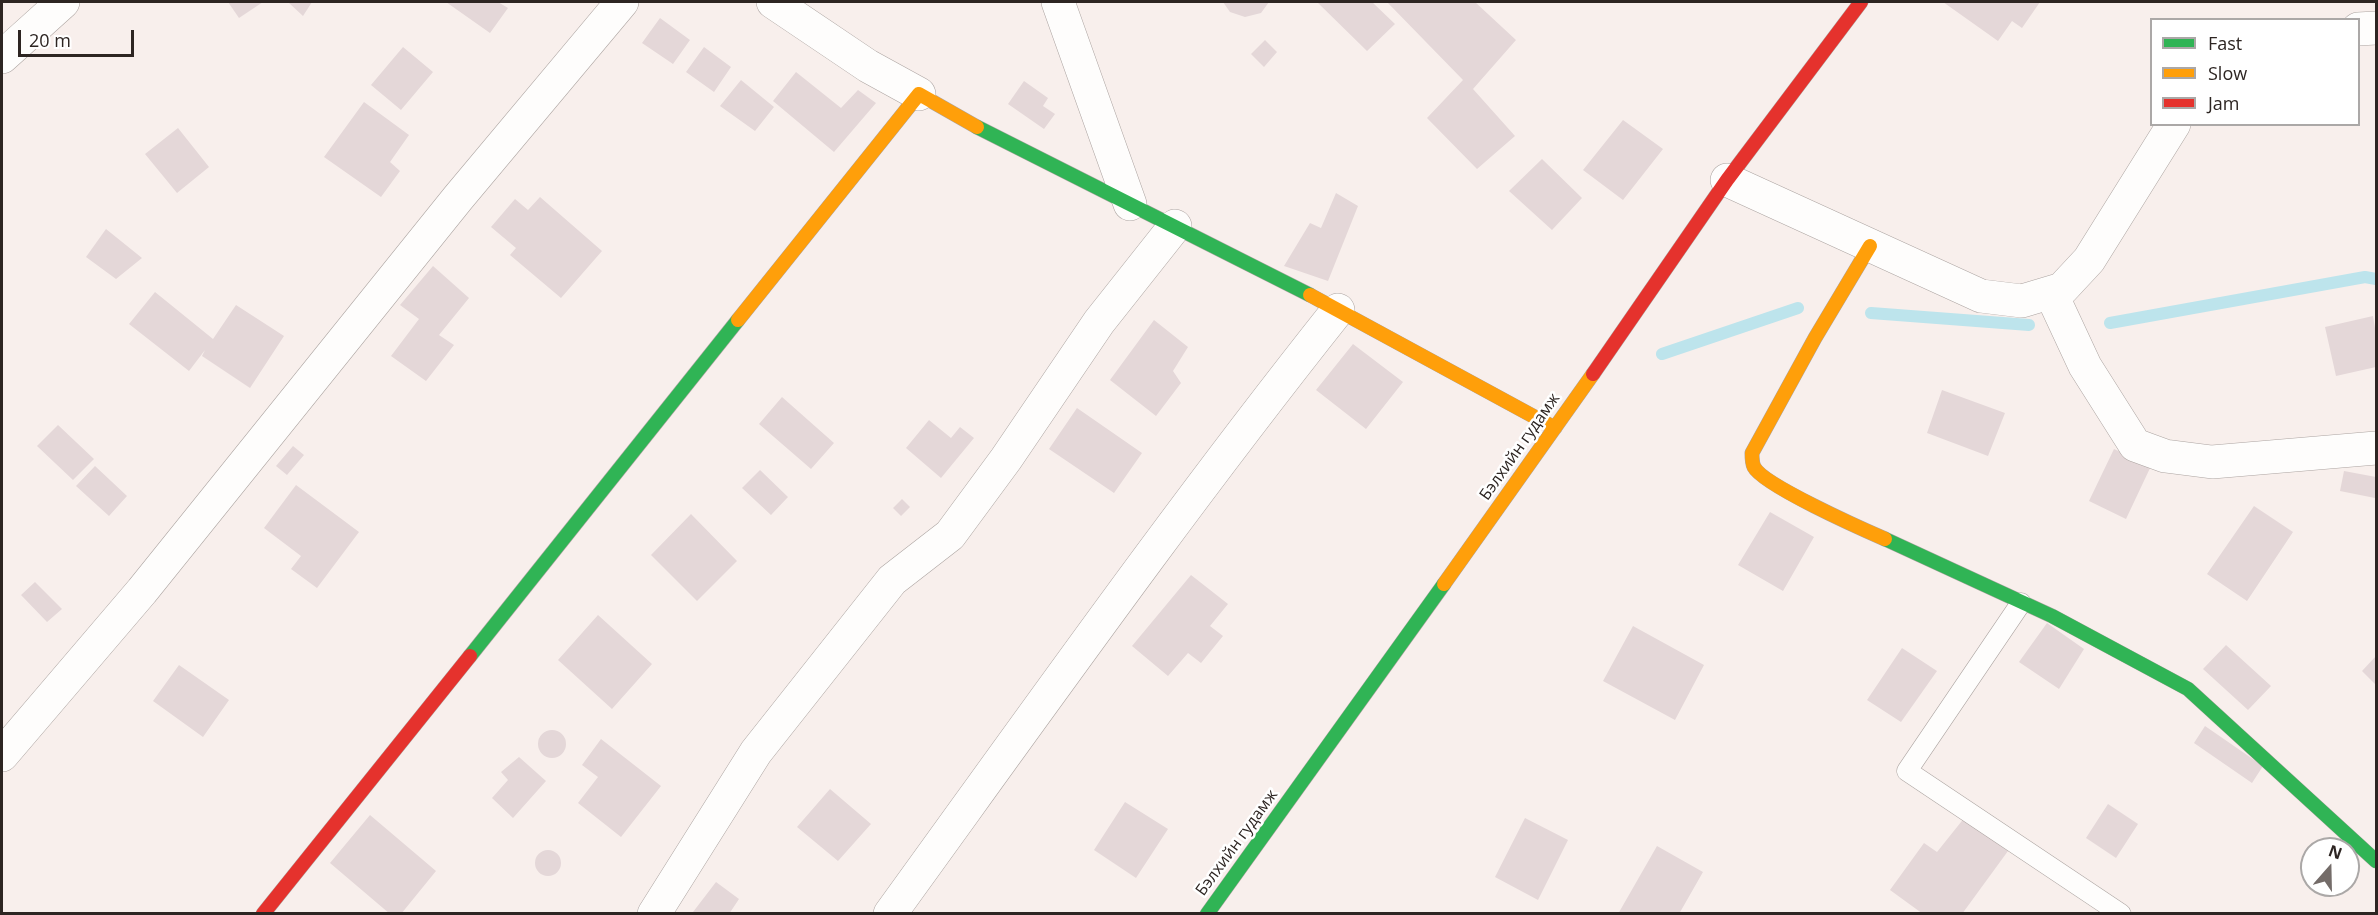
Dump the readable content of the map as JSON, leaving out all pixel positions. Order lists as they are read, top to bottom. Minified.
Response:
{"streets":{"street":["Бэлхийн гудамж"]},"legend":["Fast","Slow","Jam"],"scale_bar":"20 m","north":"top"}
